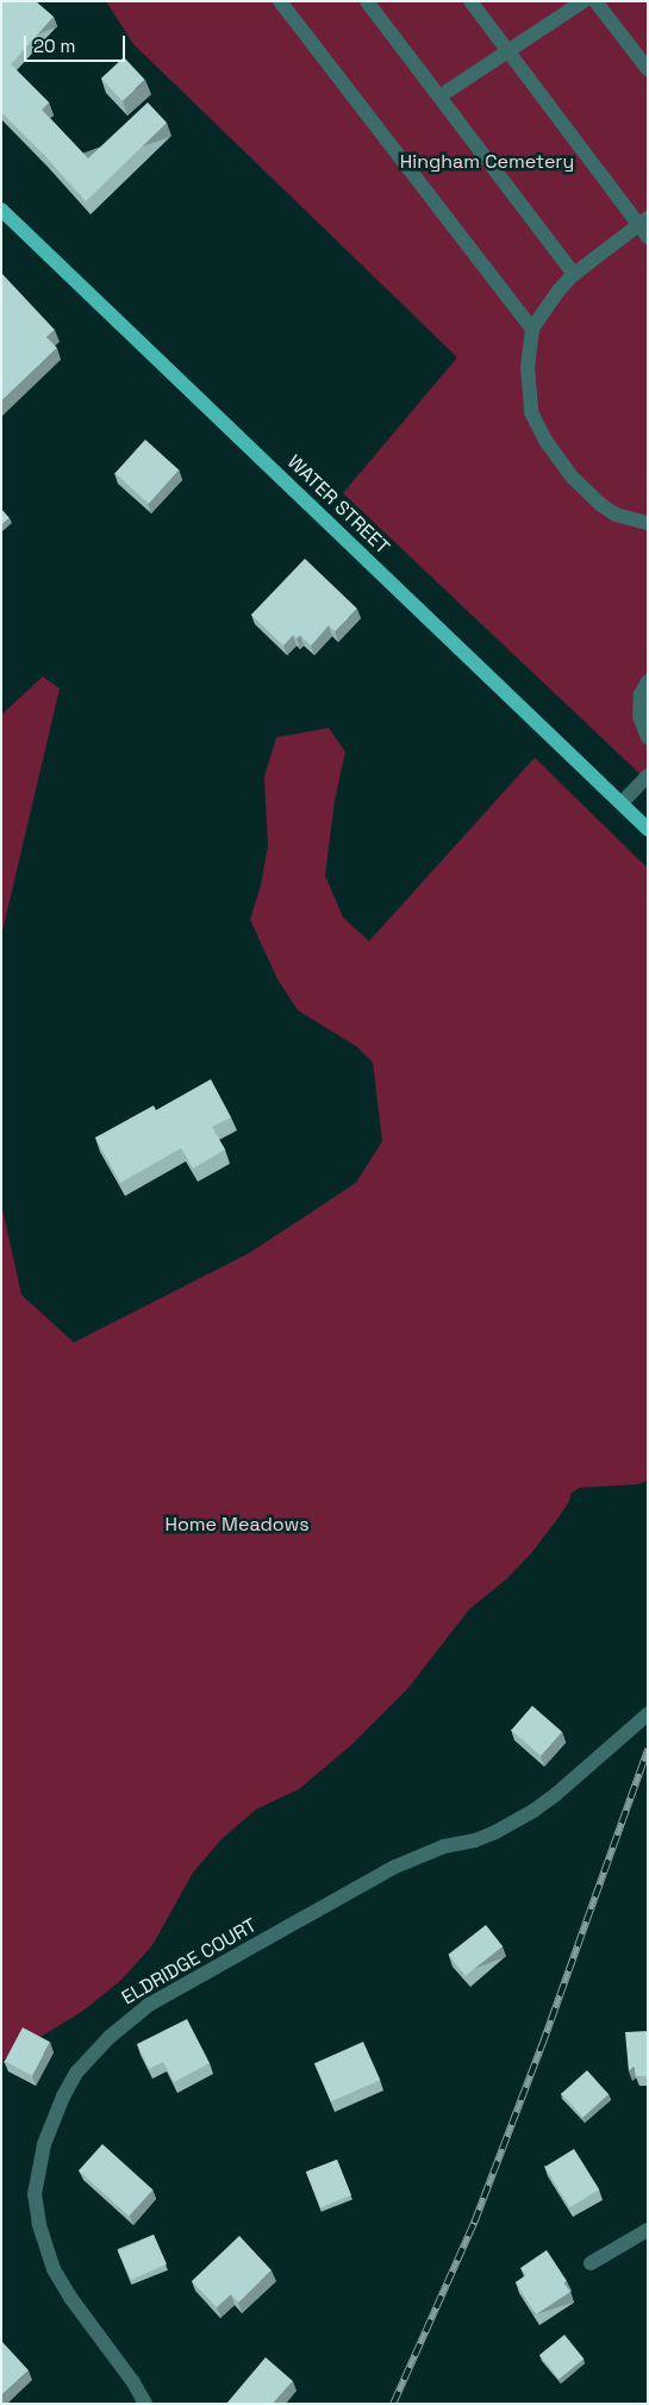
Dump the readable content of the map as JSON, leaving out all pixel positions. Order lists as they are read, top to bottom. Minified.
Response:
{"streets":{"main road":["WATER STREET"],"street":["ELDRIDGE COURT"]},"parks":["Hingham Cemetery","Home Meadows"],"scale_bar":"20 m"}
